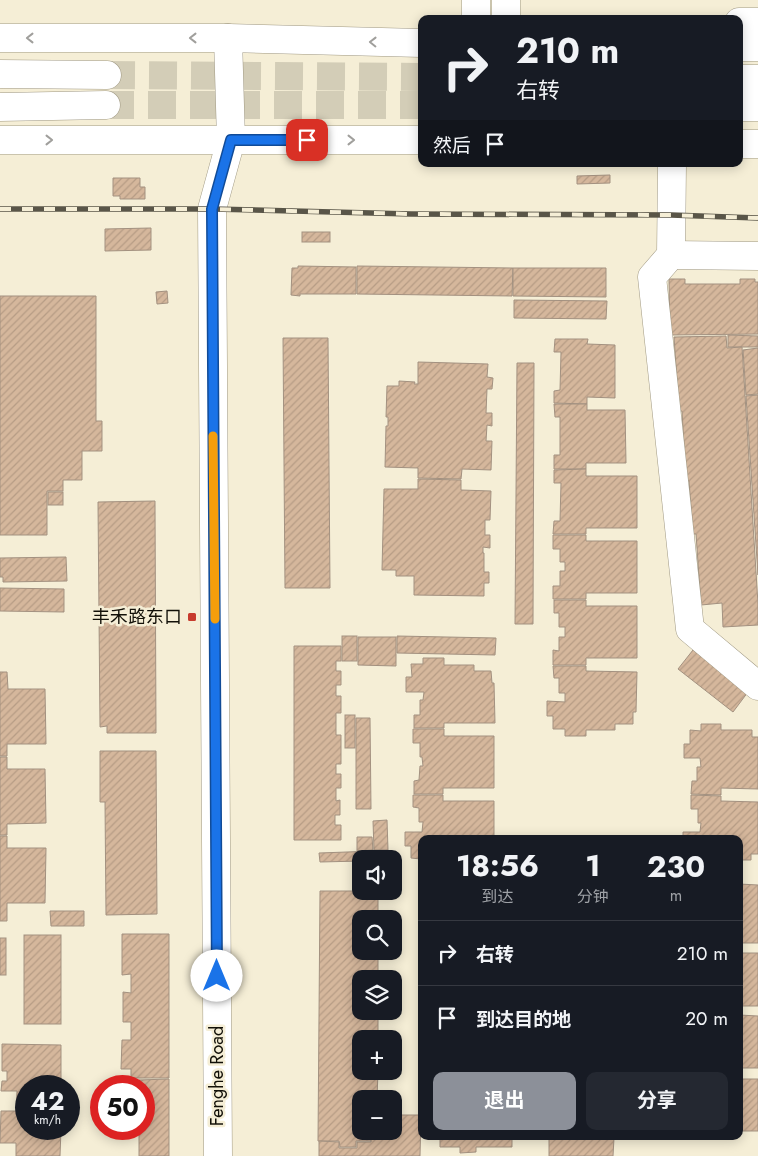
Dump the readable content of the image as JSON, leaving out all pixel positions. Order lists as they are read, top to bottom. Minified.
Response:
{"streets":{"street":["Fenghe Road"]},"places":{"transit":["丰禾路东口"]},"page":{"turn":["210 m","右转"],"then":"然后","eta":["18:56","到达","1","分钟","230","m"],"map_buttons":["+","−"],"list":[{"name":"右转","value":"210 m"},{"name":"到达目的地","value":"20 m"}],"buttons":["退出","分享"],"speed":"42 km/h","limit":"50"}}
